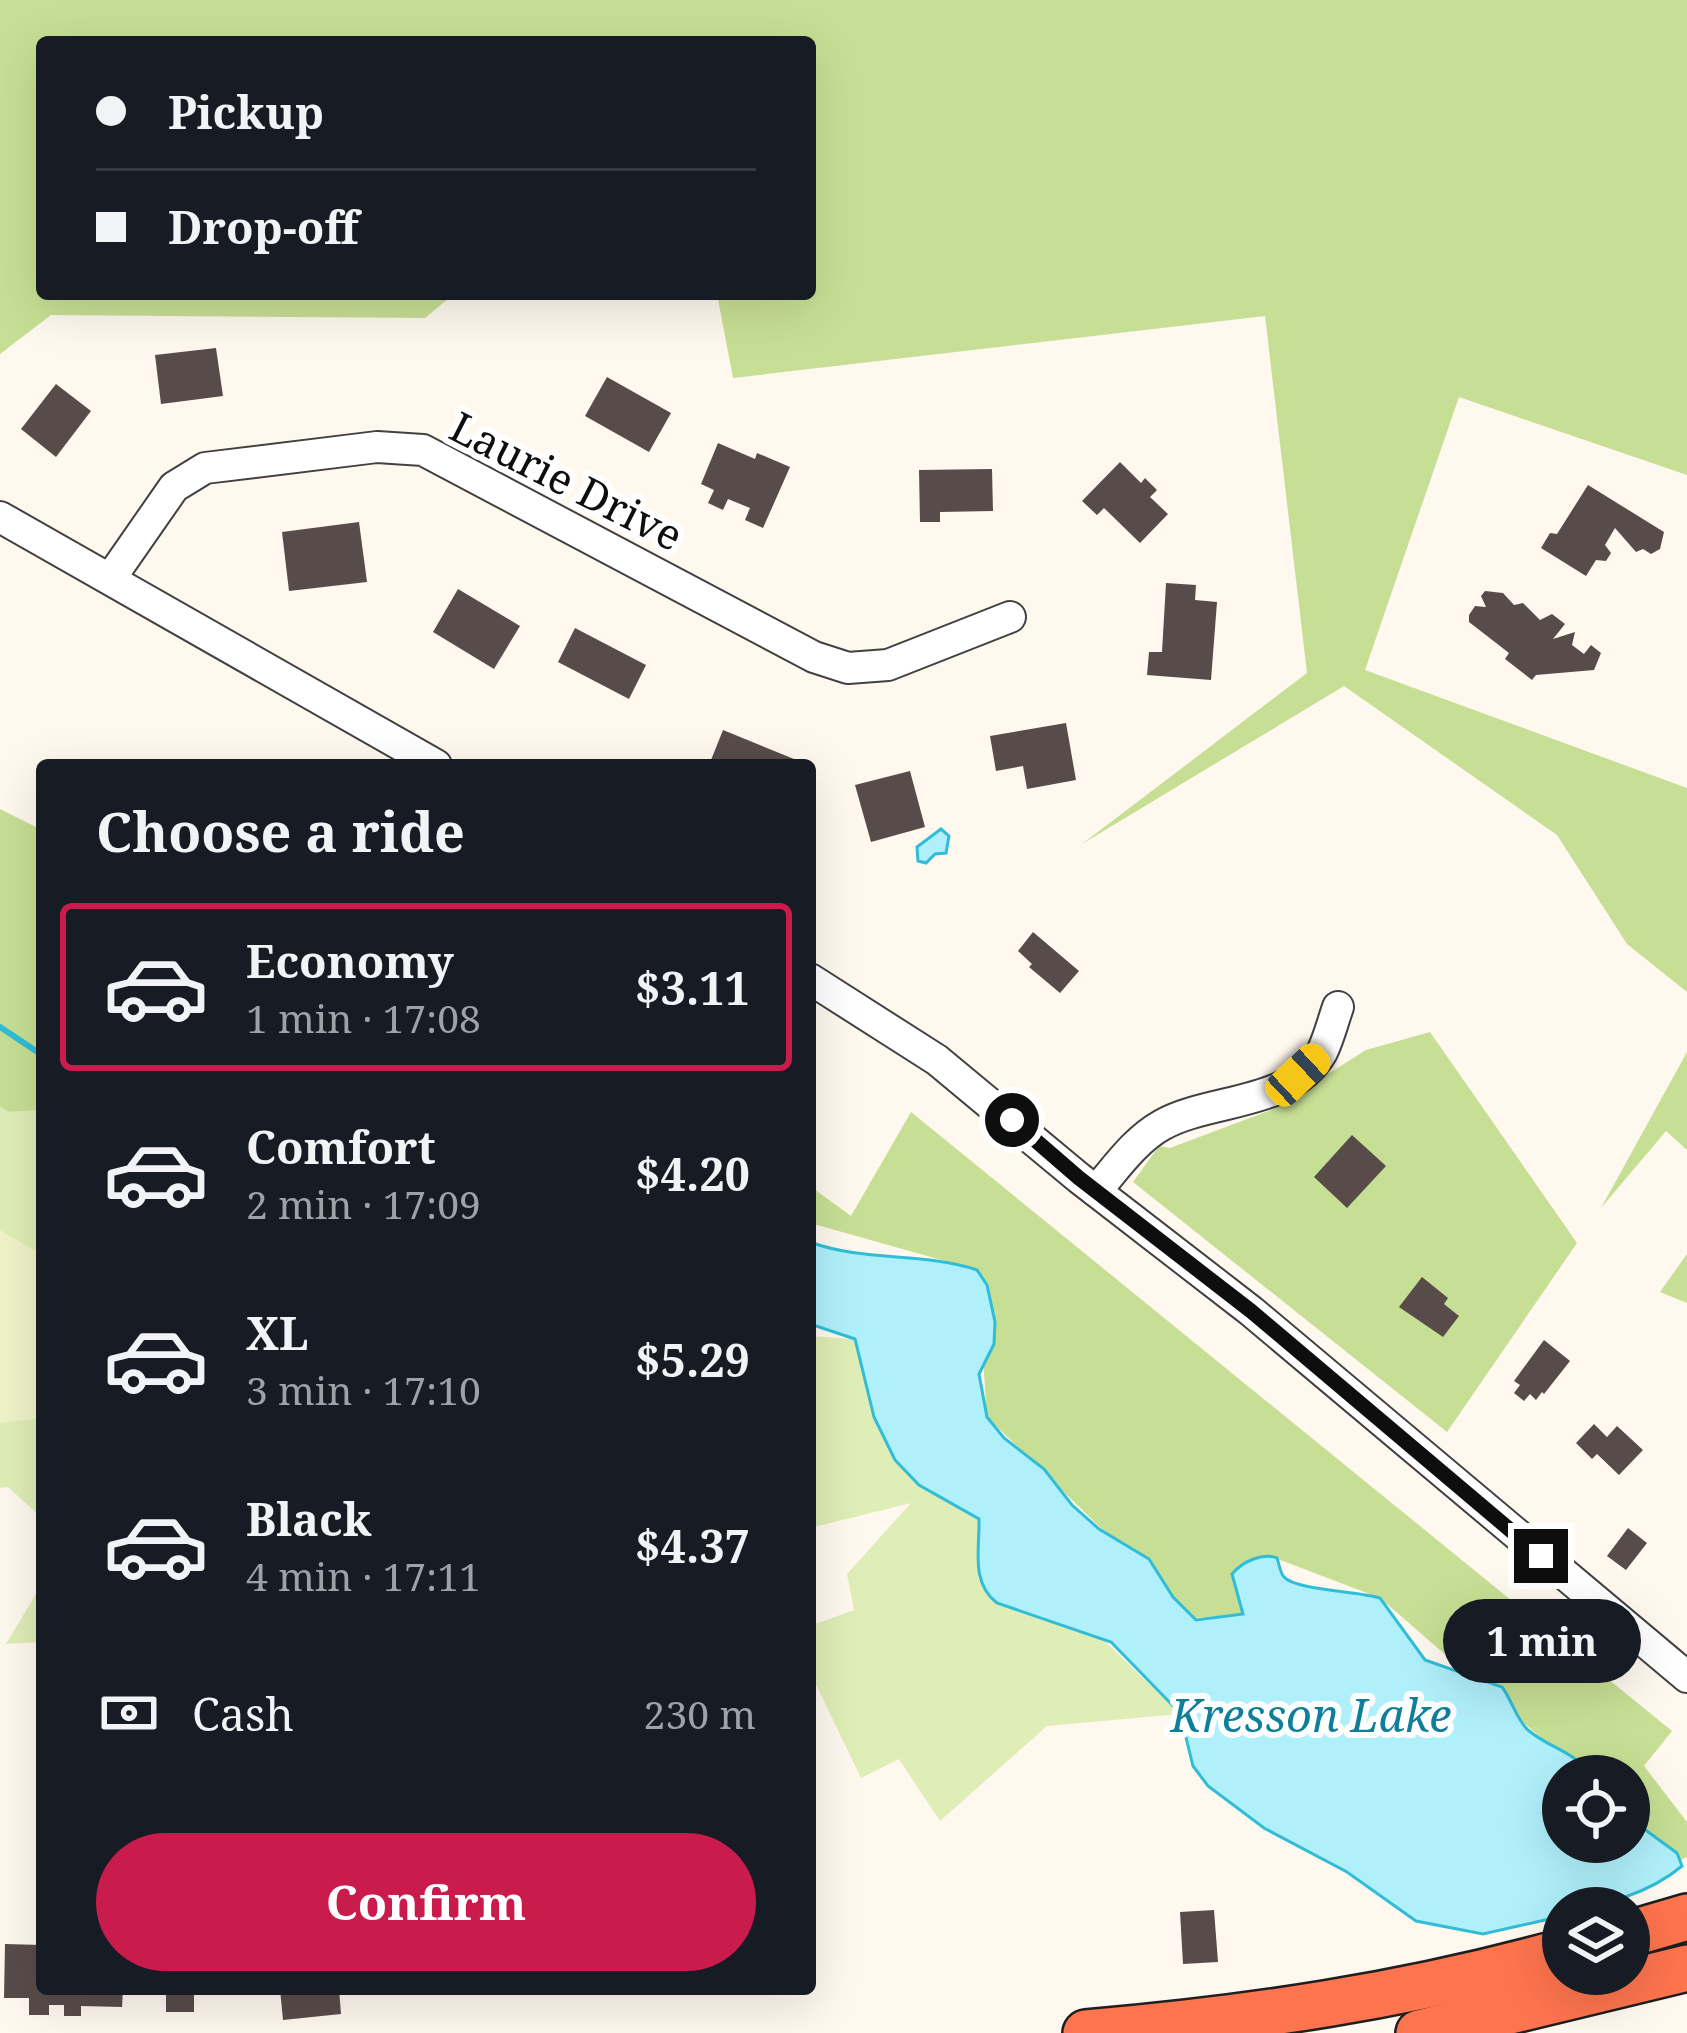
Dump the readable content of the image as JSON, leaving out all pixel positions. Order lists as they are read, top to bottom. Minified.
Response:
{"streets":{"street":["Laurie Drive"]},"water":["Kresson Lake"],"page":{"banner":["Pickup","Drop-off"],"heading":"Choose a ride","list":[{"name":"Economy","note":"1 min · 17:08","value":"$3.11"},{"name":"Comfort","note":"2 min · 17:09","value":"$4.20"},{"name":"XL","note":"3 min · 17:10","value":"$5.29"},{"name":"Black","note":"4 min · 17:11","value":"$4.37"}],"bubble":"1 min","pay":["Cash","230 m"],"buttons":"Confirm"}}
